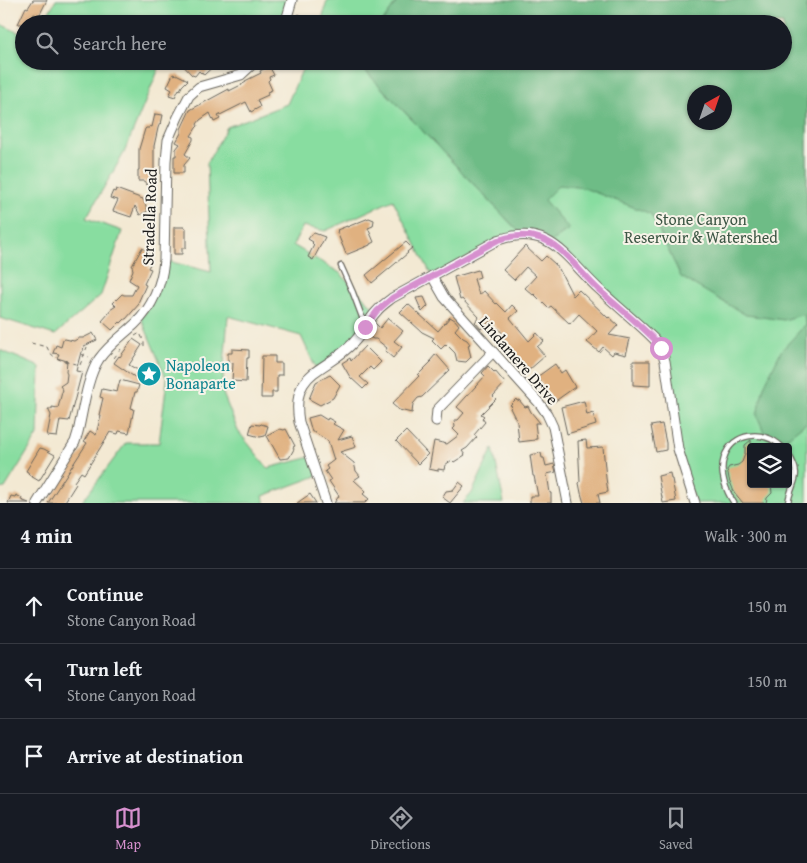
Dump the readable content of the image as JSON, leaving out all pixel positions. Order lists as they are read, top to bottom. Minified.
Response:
{"streets":{"street":["Stradella Road","Lindamere Drive"]},"parks":["Stone Canyon Reservoir & Watershed"],"places":{"place":["Napoleon Bonaparte"]},"north":"top right","page":{"search":"Search here","heading":["4 min","Walk · 300 m"],"list":[["Continue","Stone Canyon Road","150 m"],["Turn left","Stone Canyon Road","150 m"],"Arrive at destination"],"nav":["Map","Directions","Saved"]}}
